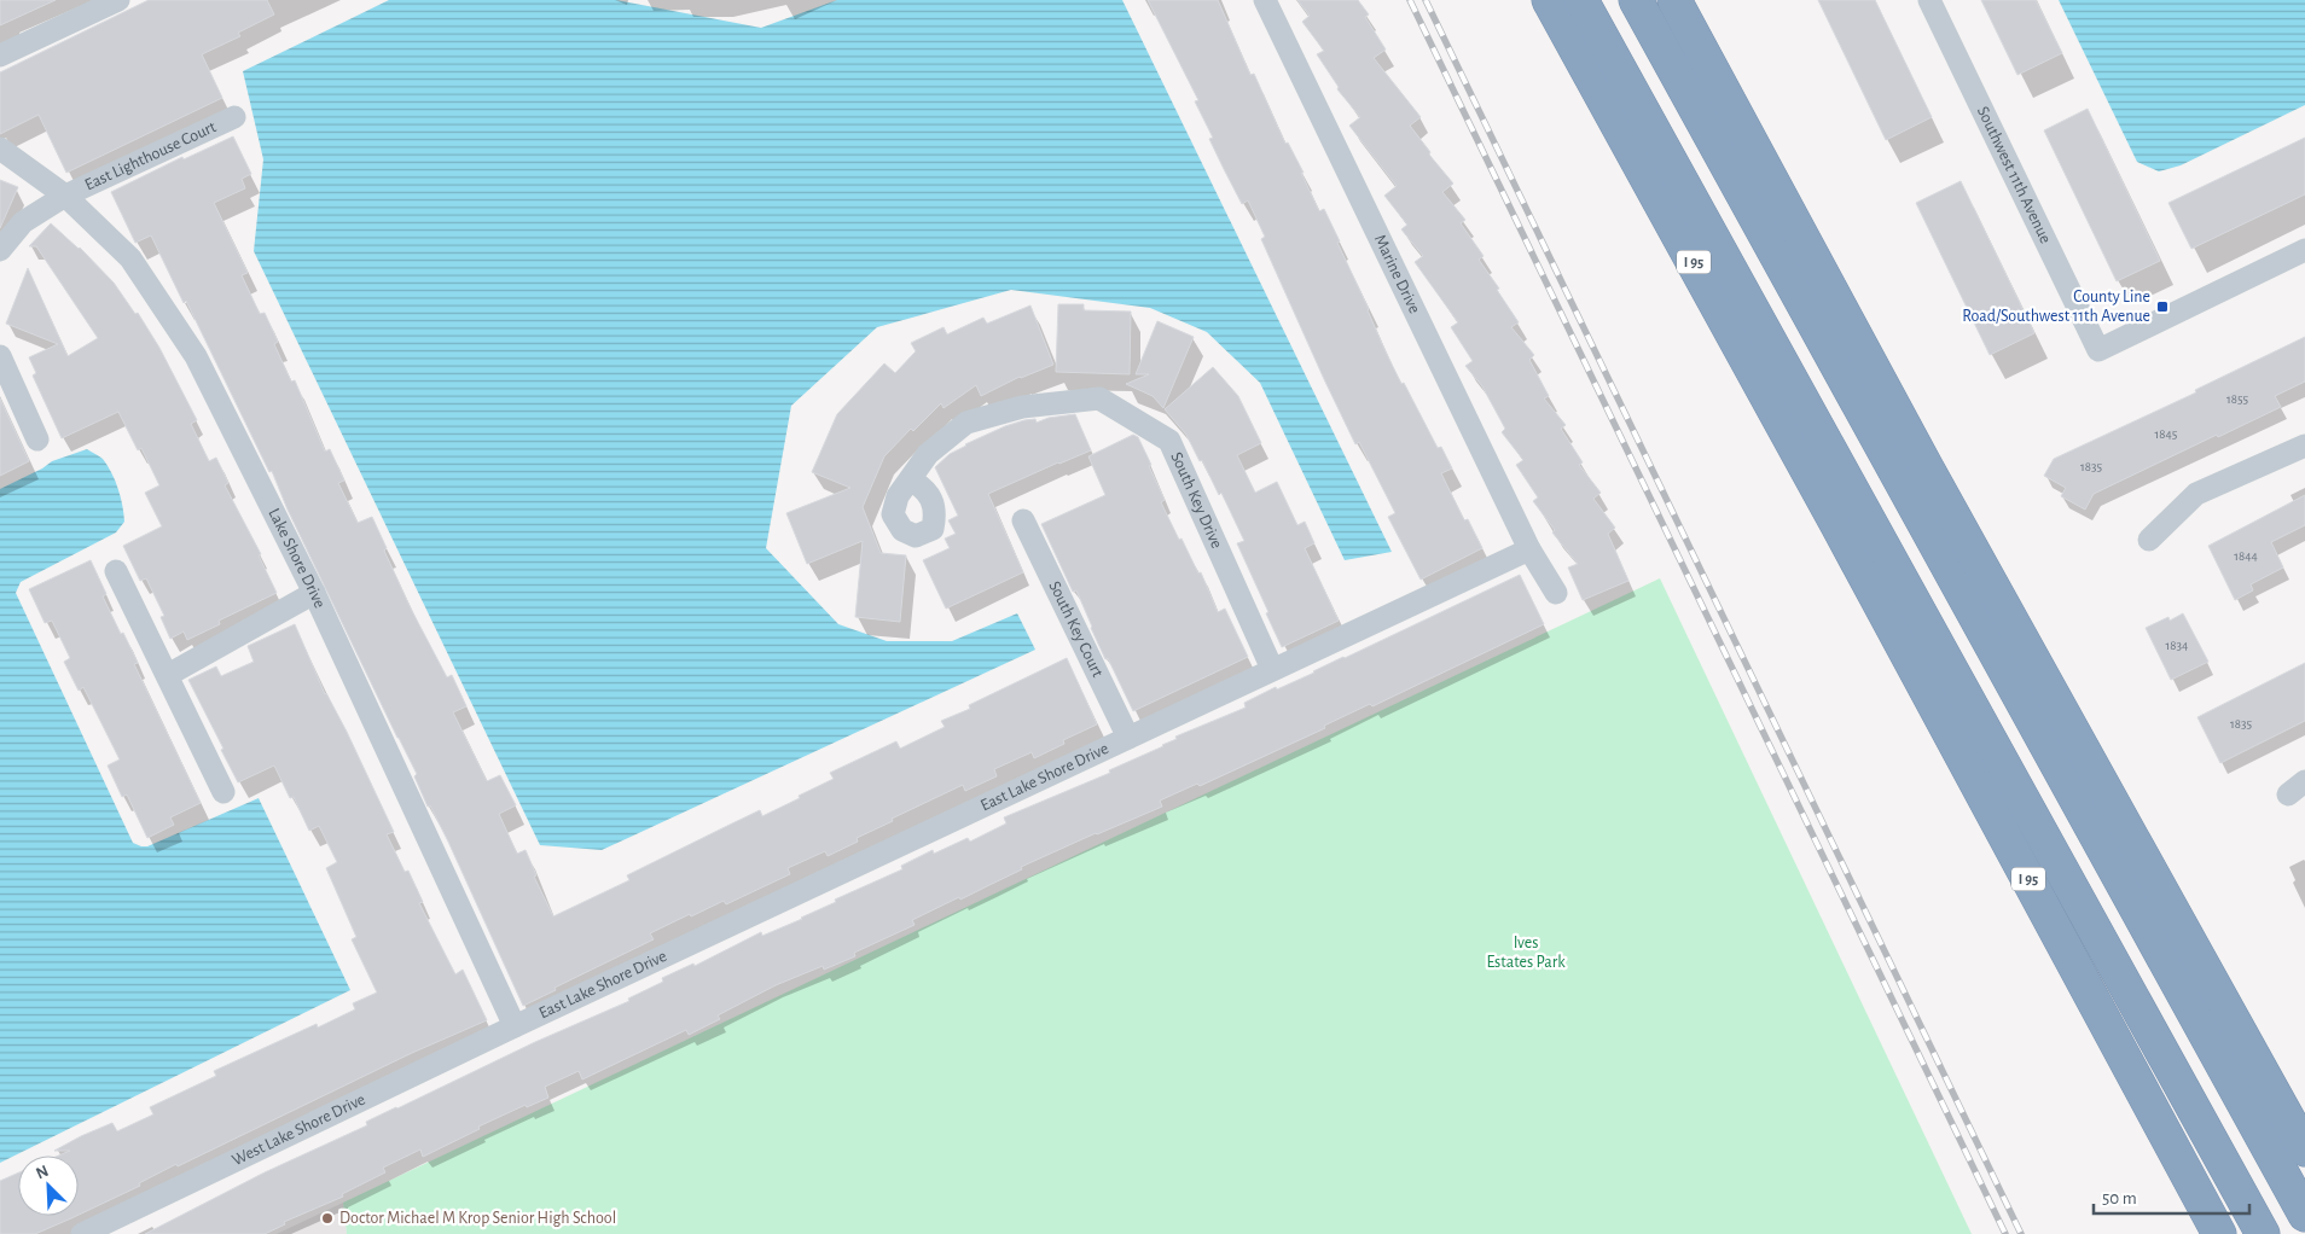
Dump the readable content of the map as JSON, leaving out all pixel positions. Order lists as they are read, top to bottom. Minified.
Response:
{"streets":{"highway":["I 95"],"street":["East Lighthouse Court","Southwest 11th Avenue","Marine Drive","South Key Drive","Lake Shore Drive","South Key Court","East Lake Shore Drive","West Lake Shore Drive"]},"crossings":[["East Lighthouse Court","Lake Shore Drive"],["Marine Drive","East Lake Shore Drive"],["South Key Drive","East Lake Shore Drive"],["Lake Shore Drive","East Lake Shore Drive"],["Lake Shore Drive","West Lake Shore Drive"],["South Key Court","East Lake Shore Drive"],["East Lake Shore Drive","West Lake Shore Drive"]],"parks":["Ives Estates Park"],"places":{"transit":["County Line Road/Southwest 11th Avenue"],"other":["Doctor Michael M Krop Senior High School"]},"house_numbers":["1855","1845","1835","1844","1834","1835"],"scale_bar":"50 m","north":"top left"}
